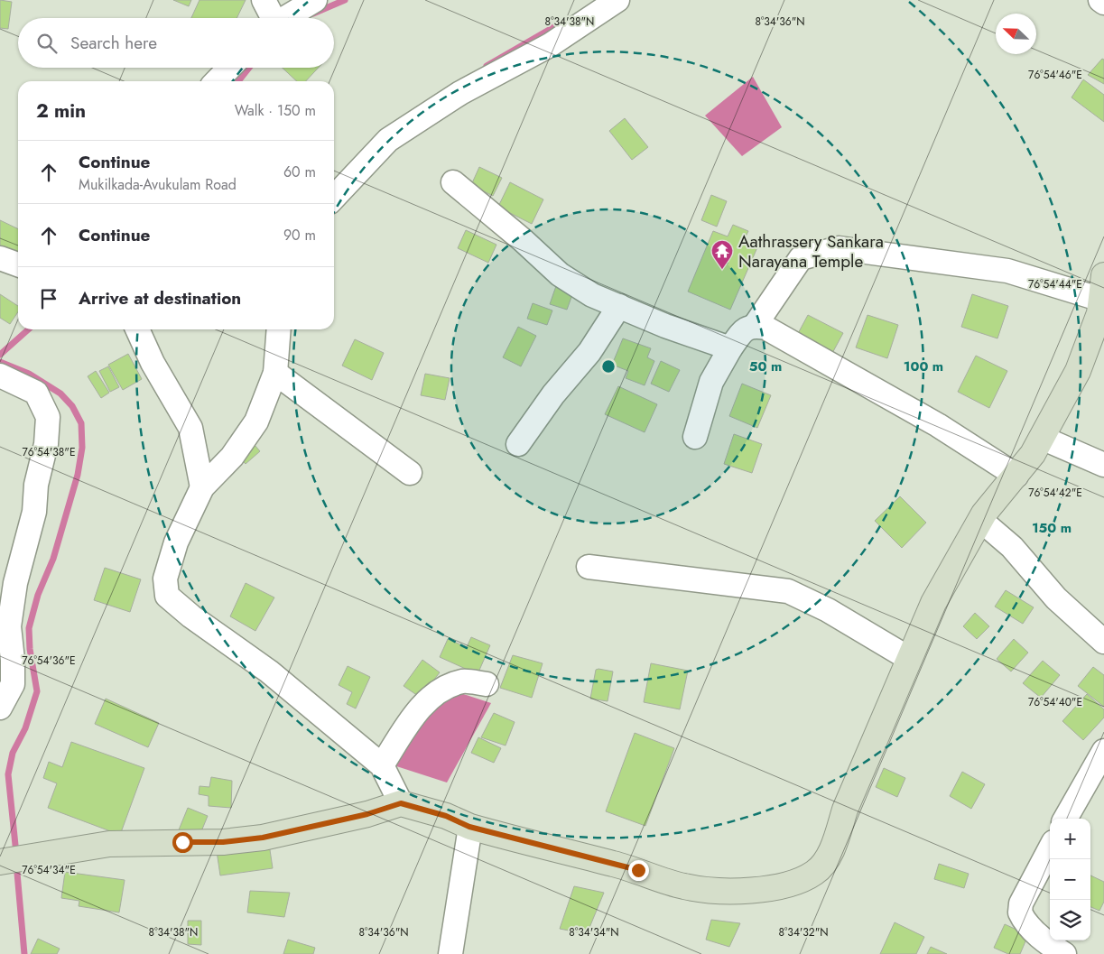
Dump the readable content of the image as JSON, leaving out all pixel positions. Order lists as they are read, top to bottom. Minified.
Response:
{"places":{"temple":["Aathrassery Sankara Narayana Temple"]},"north":"top left","page":{"search":"Search here","heading":["2 min","Walk · 150 m"],"list":[["Continue","Mukilkada-Avukulam Road","60 m"],["Continue","90 m"],"Arrive at destination"],"map_buttons":["+","−"]},"coordinates":["8°34'38\"N","8°34'36\"N","76°54'46\"E","76°54'44\"E","76°54'38\"E","76°54'42\"E","76°54'36\"E","76°54'40\"E","76°54'34\"E","8°34'34\"N","8°34'32\"N"],"rings":["50 m","100 m","150 m"]}
